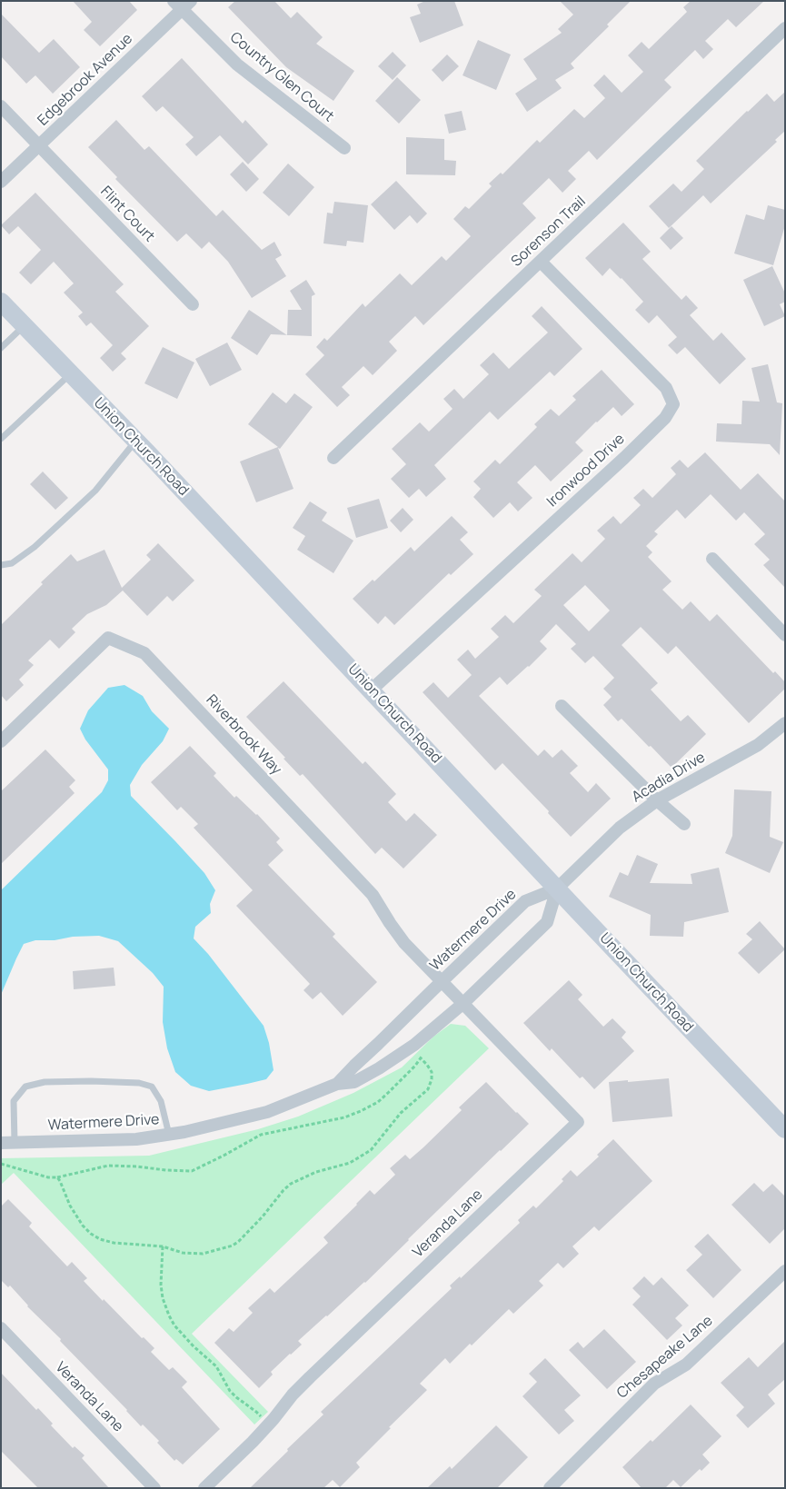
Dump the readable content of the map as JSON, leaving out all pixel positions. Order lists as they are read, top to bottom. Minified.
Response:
{"streets":{"street":["Country Glen Court","Edgebrook Avenue","Flint Court","Sorenson Trail","Union Church Road","Ironwood Drive","Riverbrook Way","Acadia Drive","Watermere Drive","Veranda Lane","Chesapeake Lane"]},"crossings":[["Country Glen Court","Edgebrook Avenue"],["Edgebrook Avenue","Flint Court"],["Sorenson Trail","Ironwood Drive"],["Union Church Road","Ironwood Drive"],["Union Church Road","Acadia Drive"],["Union Church Road","Watermere Drive"],["Riverbrook Way","Watermere Drive"],["Riverbrook Way","Veranda Lane"],["Acadia Drive","Watermere Drive"],["Watermere Drive","Veranda Lane"]]}
